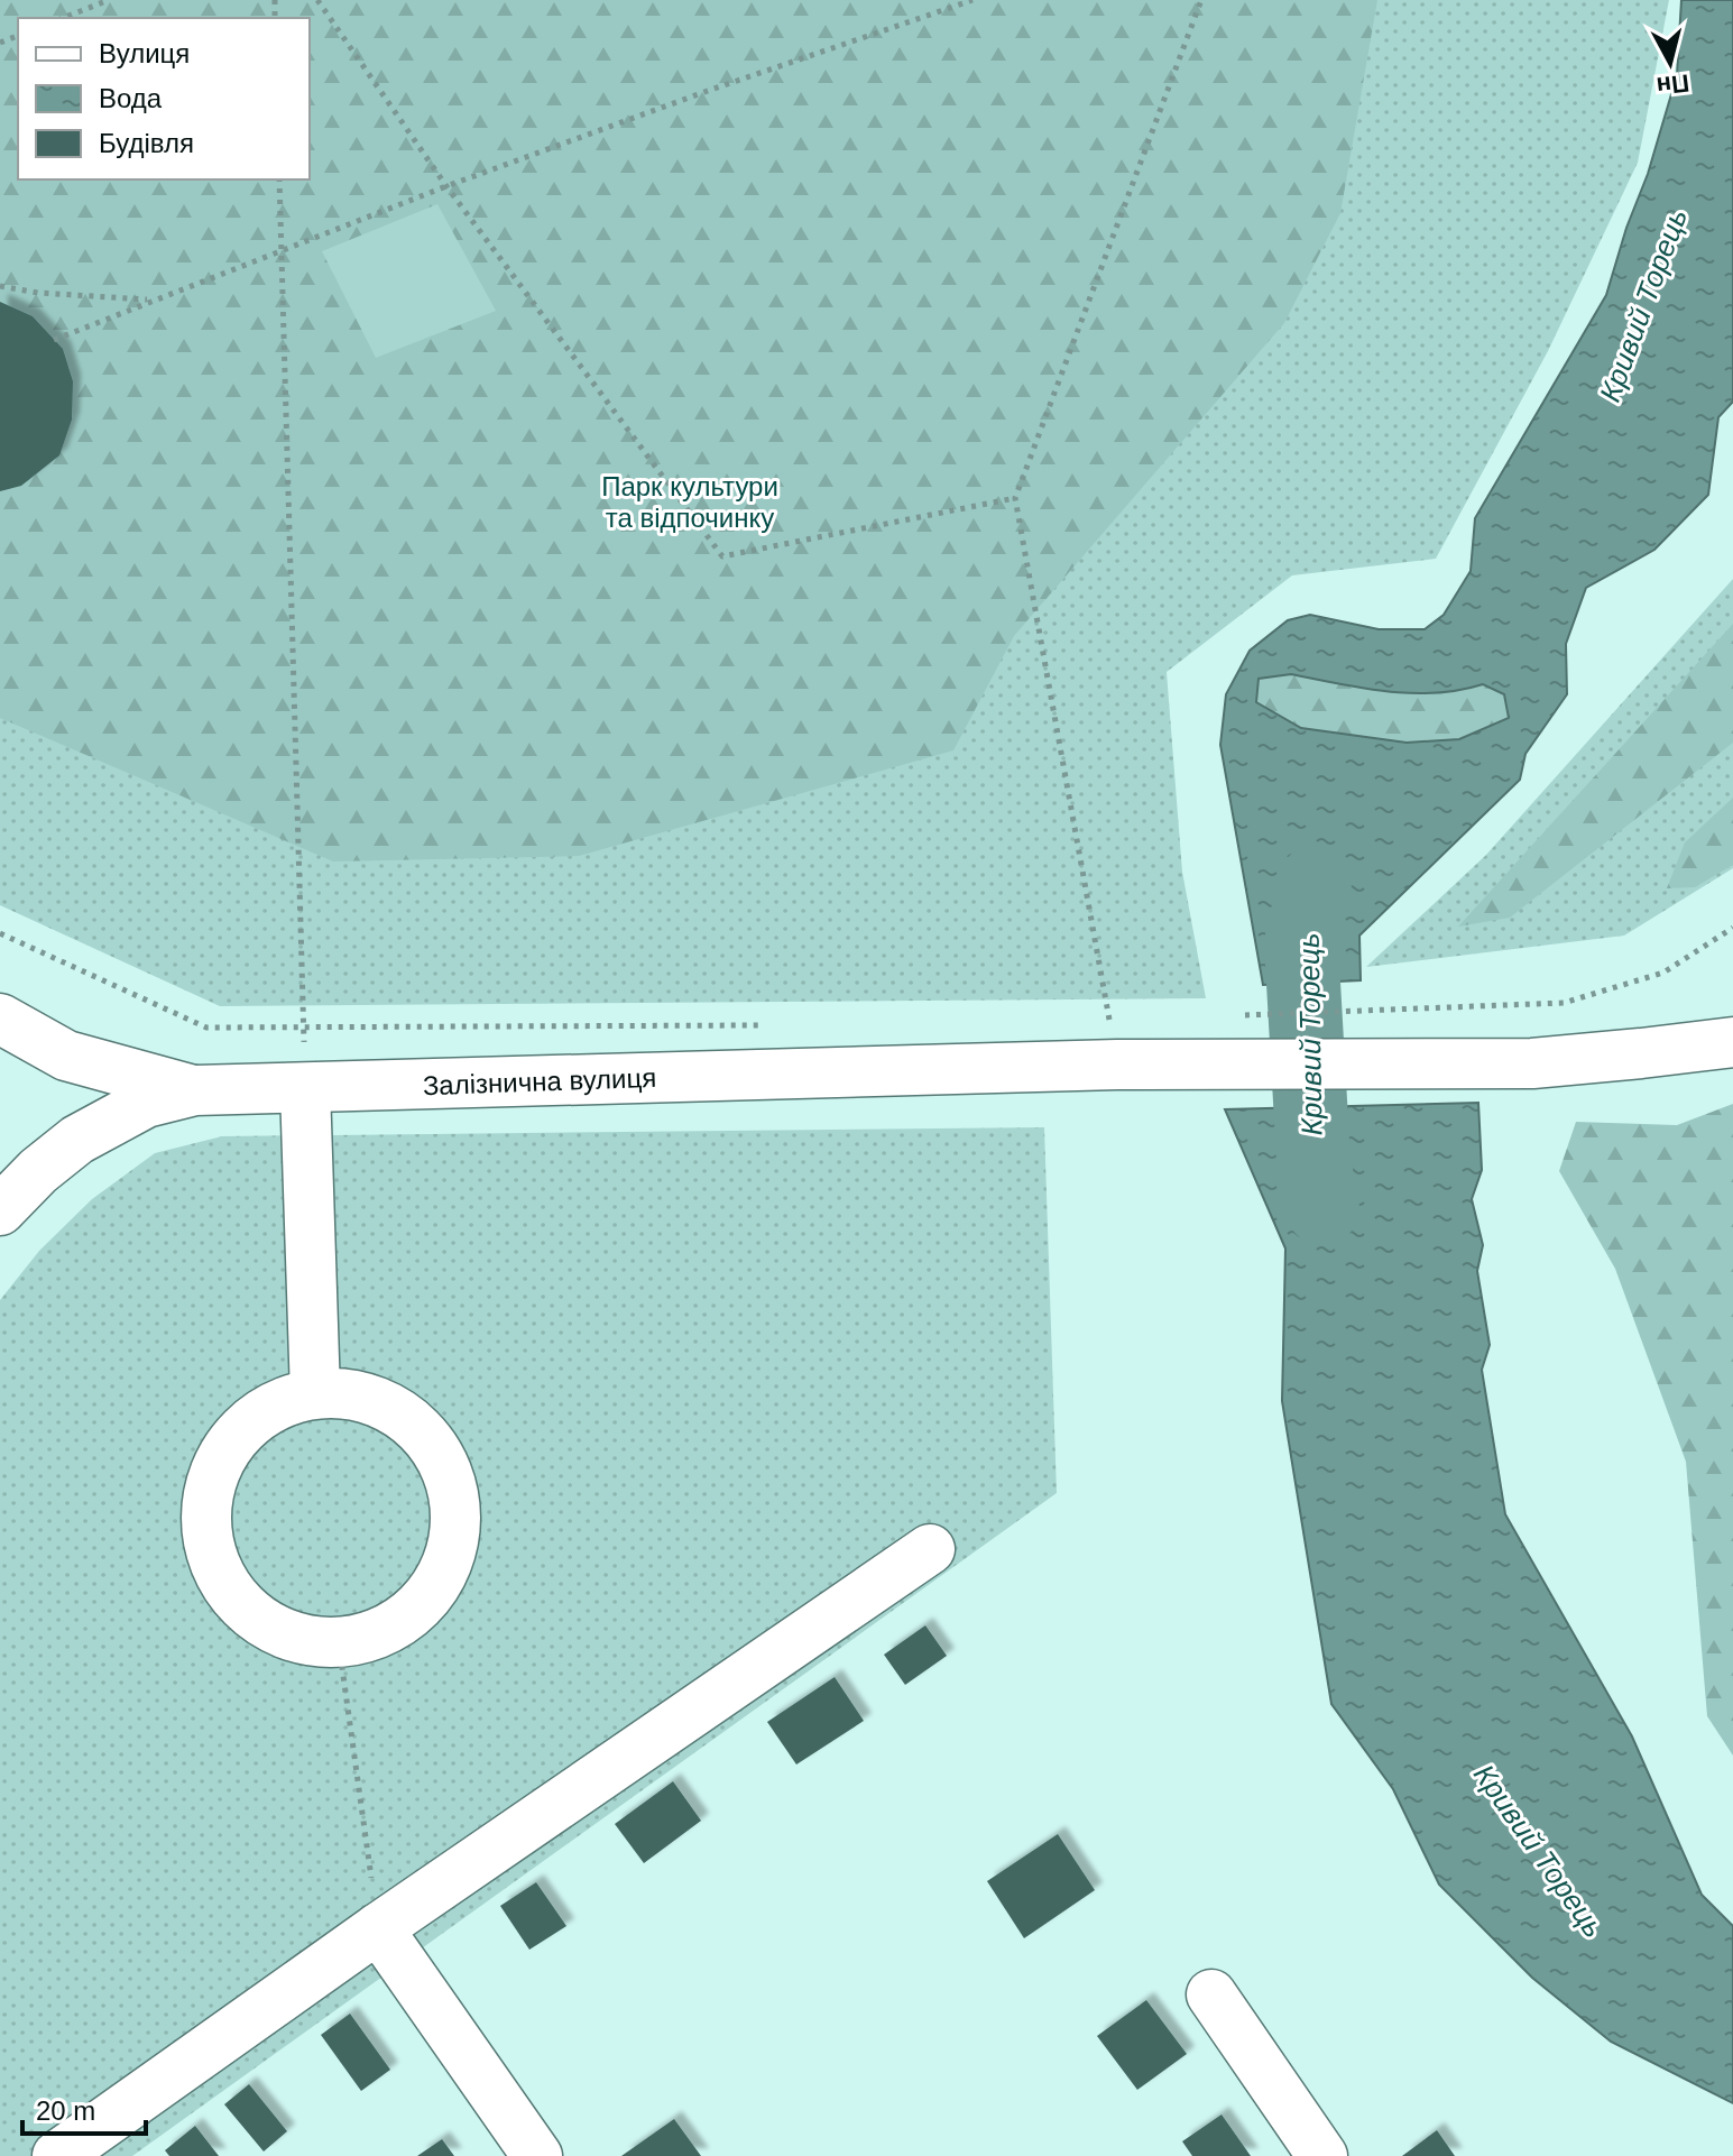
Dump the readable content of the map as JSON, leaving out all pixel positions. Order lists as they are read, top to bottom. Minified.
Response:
{"streets":{"street":["Залізнична вулиця"]},"water":["Кривий Торець"],"parks":["Парк культури та відпочинку"],"legend":["Вулиця","Вода","Будівля"],"scale_bar":"20 m","north":"bottom"}
